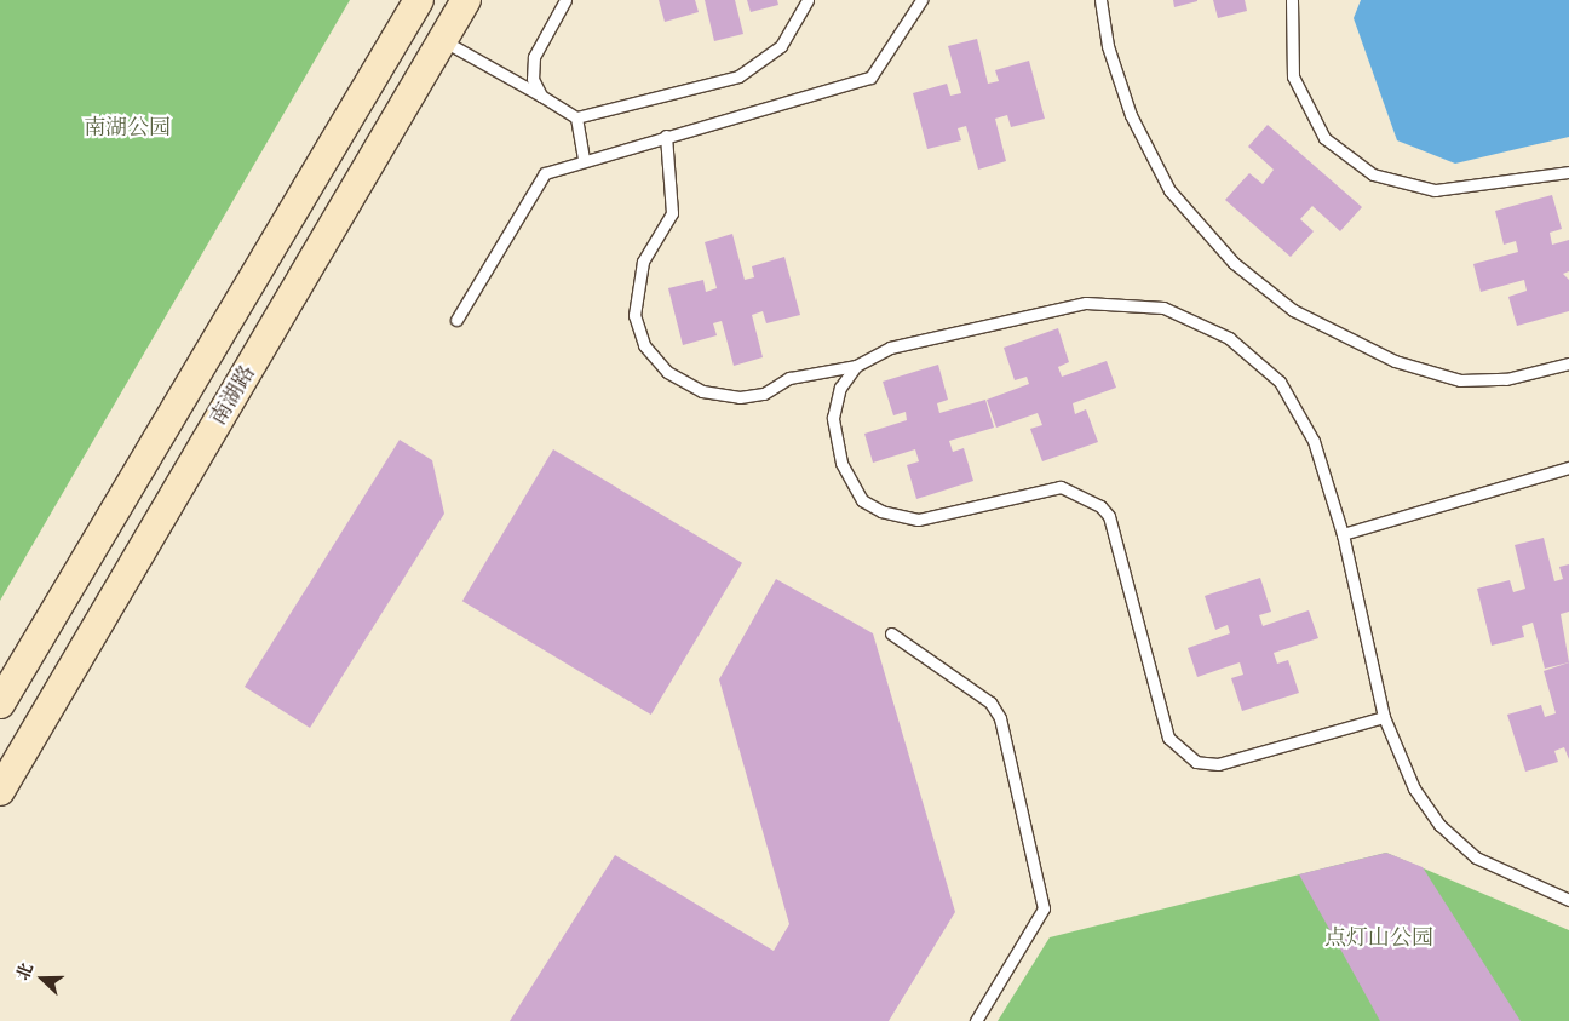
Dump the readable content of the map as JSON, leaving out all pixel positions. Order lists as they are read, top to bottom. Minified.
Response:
{"streets":{"main road":["南湖路"]},"parks":["南湖公园","点灯山公园"],"north":"left"}
